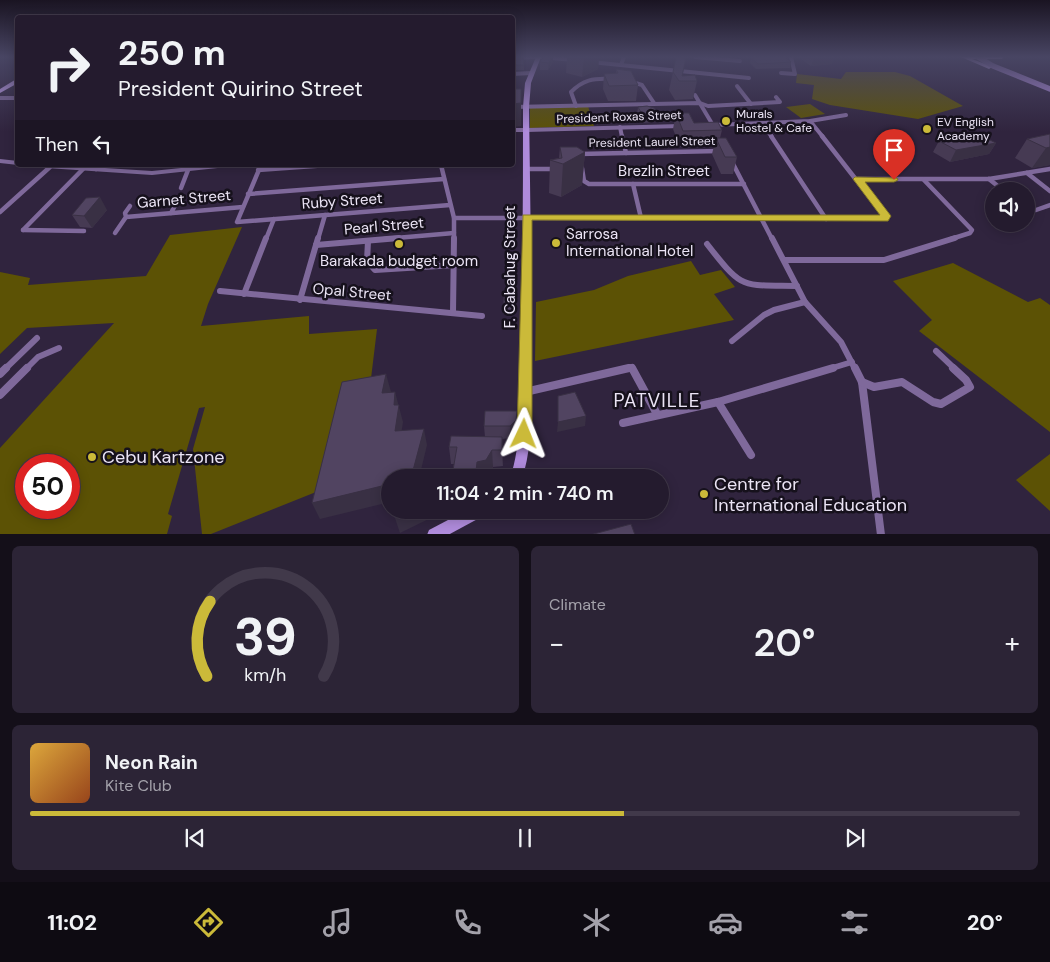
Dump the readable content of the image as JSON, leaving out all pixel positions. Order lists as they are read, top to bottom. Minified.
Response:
{"streets":{"main road":["F. Cabahug Street"],"street":["President Roxas Street","President Laurel Street","Brezlin Street","Garnet Street","Ruby Street","Pearl Street","Opal Street"]},"crossings":[["President Roxas Street","F. Cabahug Street"],["President Laurel Street","Brezlin Street"],["Garnet Street","Ruby Street"]],"districts":["PATVILLE"],"places":["Murals Hostel & Cafe","EV English Academy","Sarrosa International Hotel","Barakada budget room","Cebu Kartzone","Centre for International Education"],"page":{"turn":["250 m","President Quirino Street"],"then":"Then","limit":"50","trip":"11:04 · 2 min · 740 m","tile":"Climate","heat":["−","20°","+"],"song":["Neon Rain","Kite Club"],"tabs":["11:02","20°"],"gauge":["39","km/h"]}}
